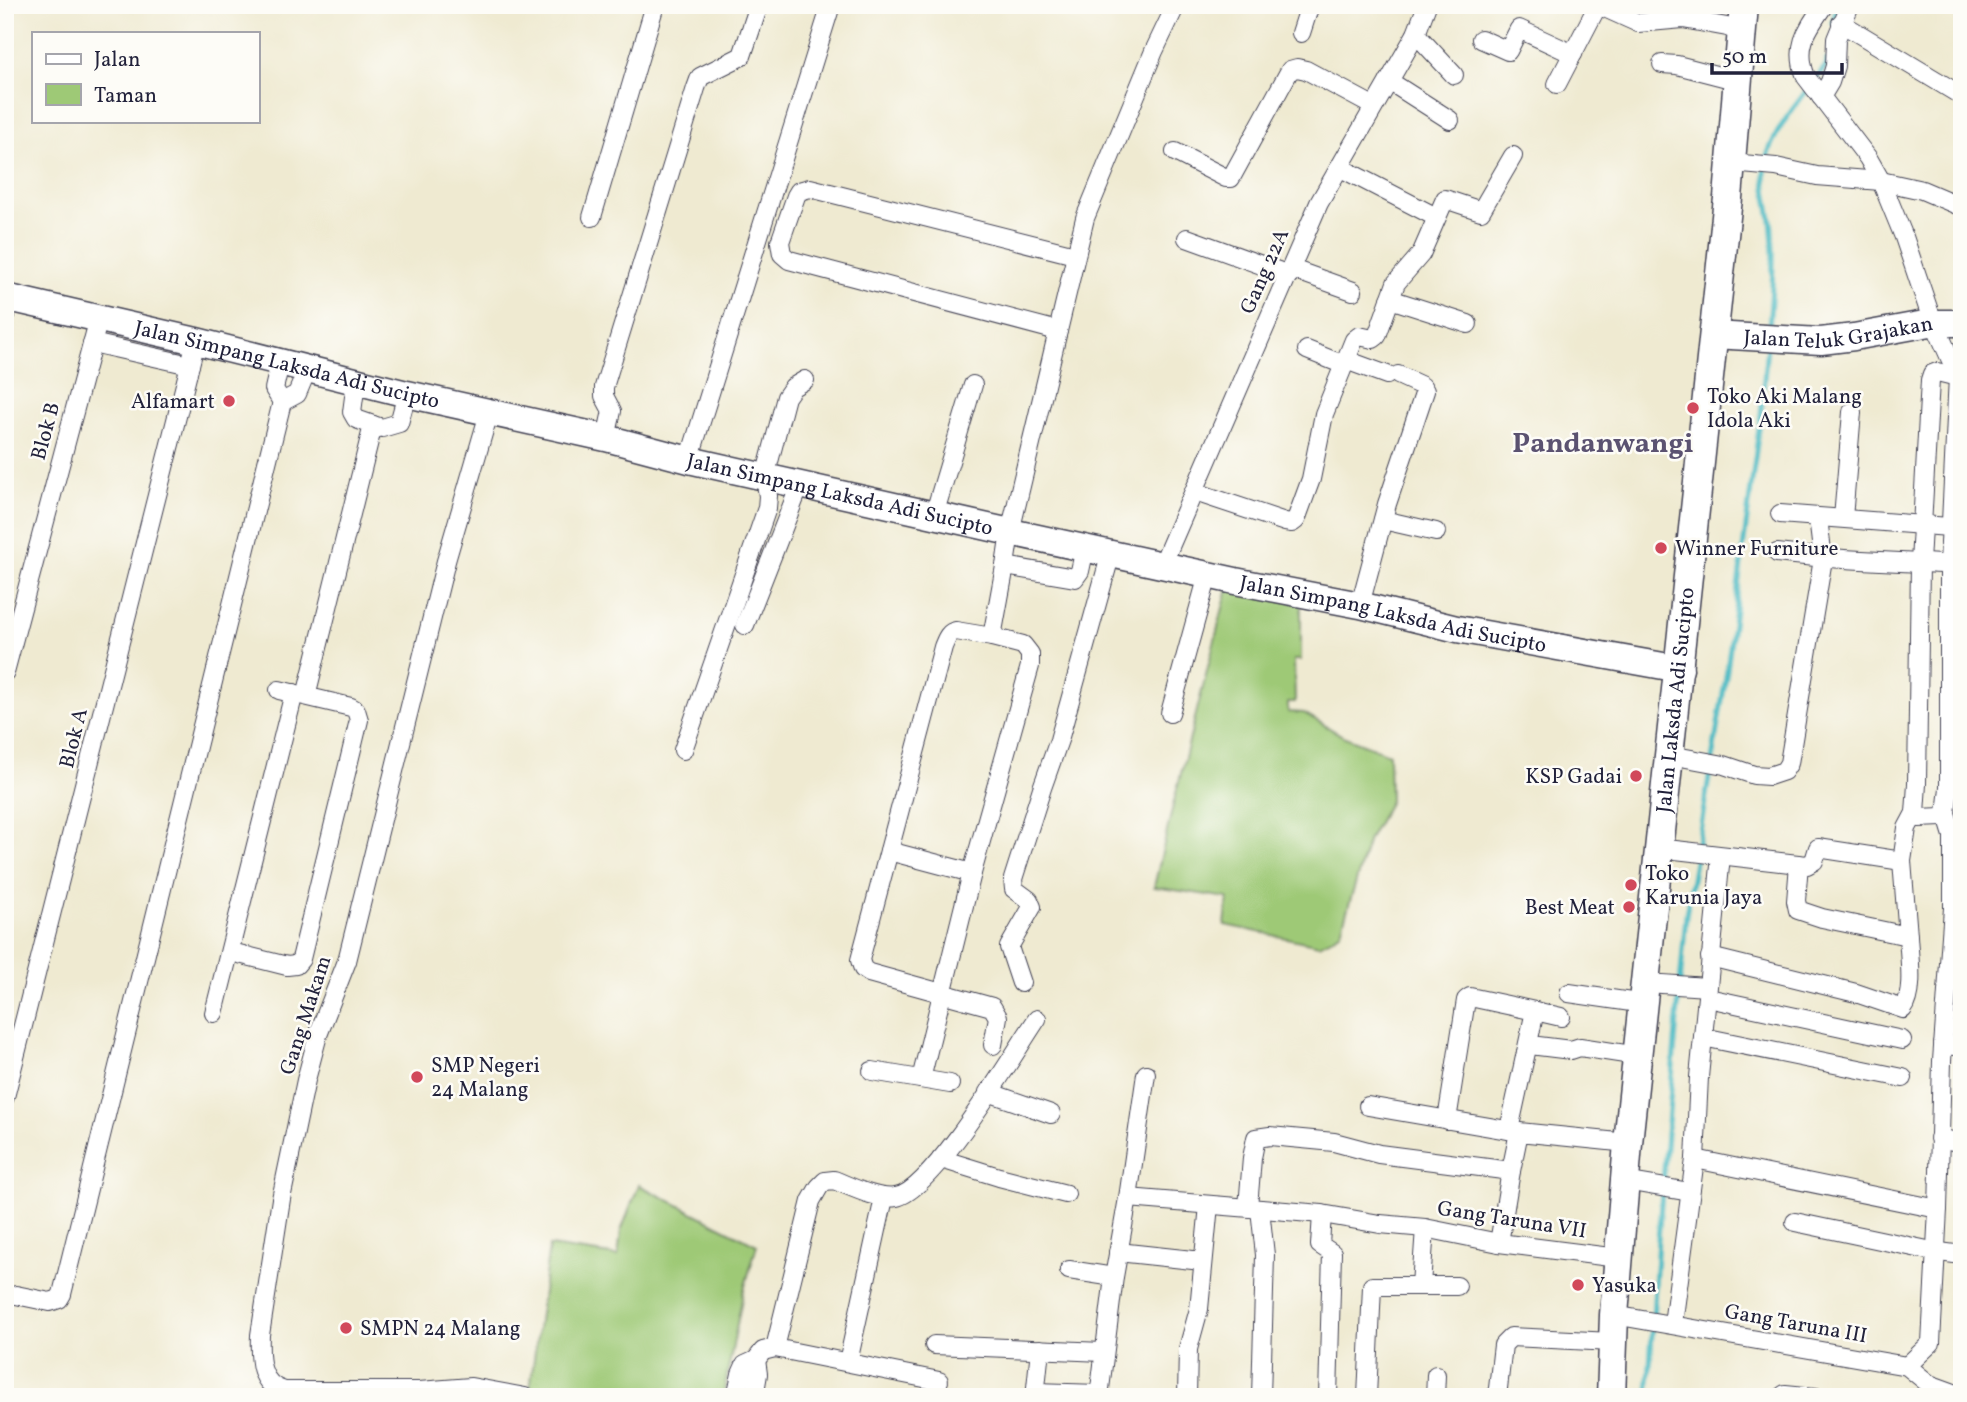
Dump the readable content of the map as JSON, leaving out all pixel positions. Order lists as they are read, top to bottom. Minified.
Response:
{"streets":{"main road":["Jalan Laksda Adi Sucipto"],"street":["Gang 22A","Jalan Teluk Grajakan","Jalan Simpang Laksda Adi Sucipto","Blok B","Blok A","Gang Makam","Gang Taruna VII","Gang Taruna III"]},"crossings":[["Gang 22A","Jalan Simpang Laksda Adi Sucipto"],["Jalan Teluk Grajakan","Jalan Laksda Adi Sucipto"],["Jalan Simpang Laksda Adi Sucipto","Blok B"],["Jalan Simpang Laksda Adi Sucipto","Jalan Laksda Adi Sucipto"],["Jalan Simpang Laksda Adi Sucipto","Blok A"],["Jalan Simpang Laksda Adi Sucipto","Gang Makam"],["Jalan Laksda Adi Sucipto","Gang Taruna VII"],["Jalan Laksda Adi Sucipto","Gang Taruna III"]],"districts":["Pandanwangi"],"places":["Alfamart","Toko Aki Malang Idola Aki","Winner Furniture","KSP Gadai","Toko Karunia Jaya","Best Meat","SMP Negeri 24 Malang","Yasuka","SMPN 24 Malang"],"legend":["Jalan","Taman"],"scale_bar":"50 m"}
